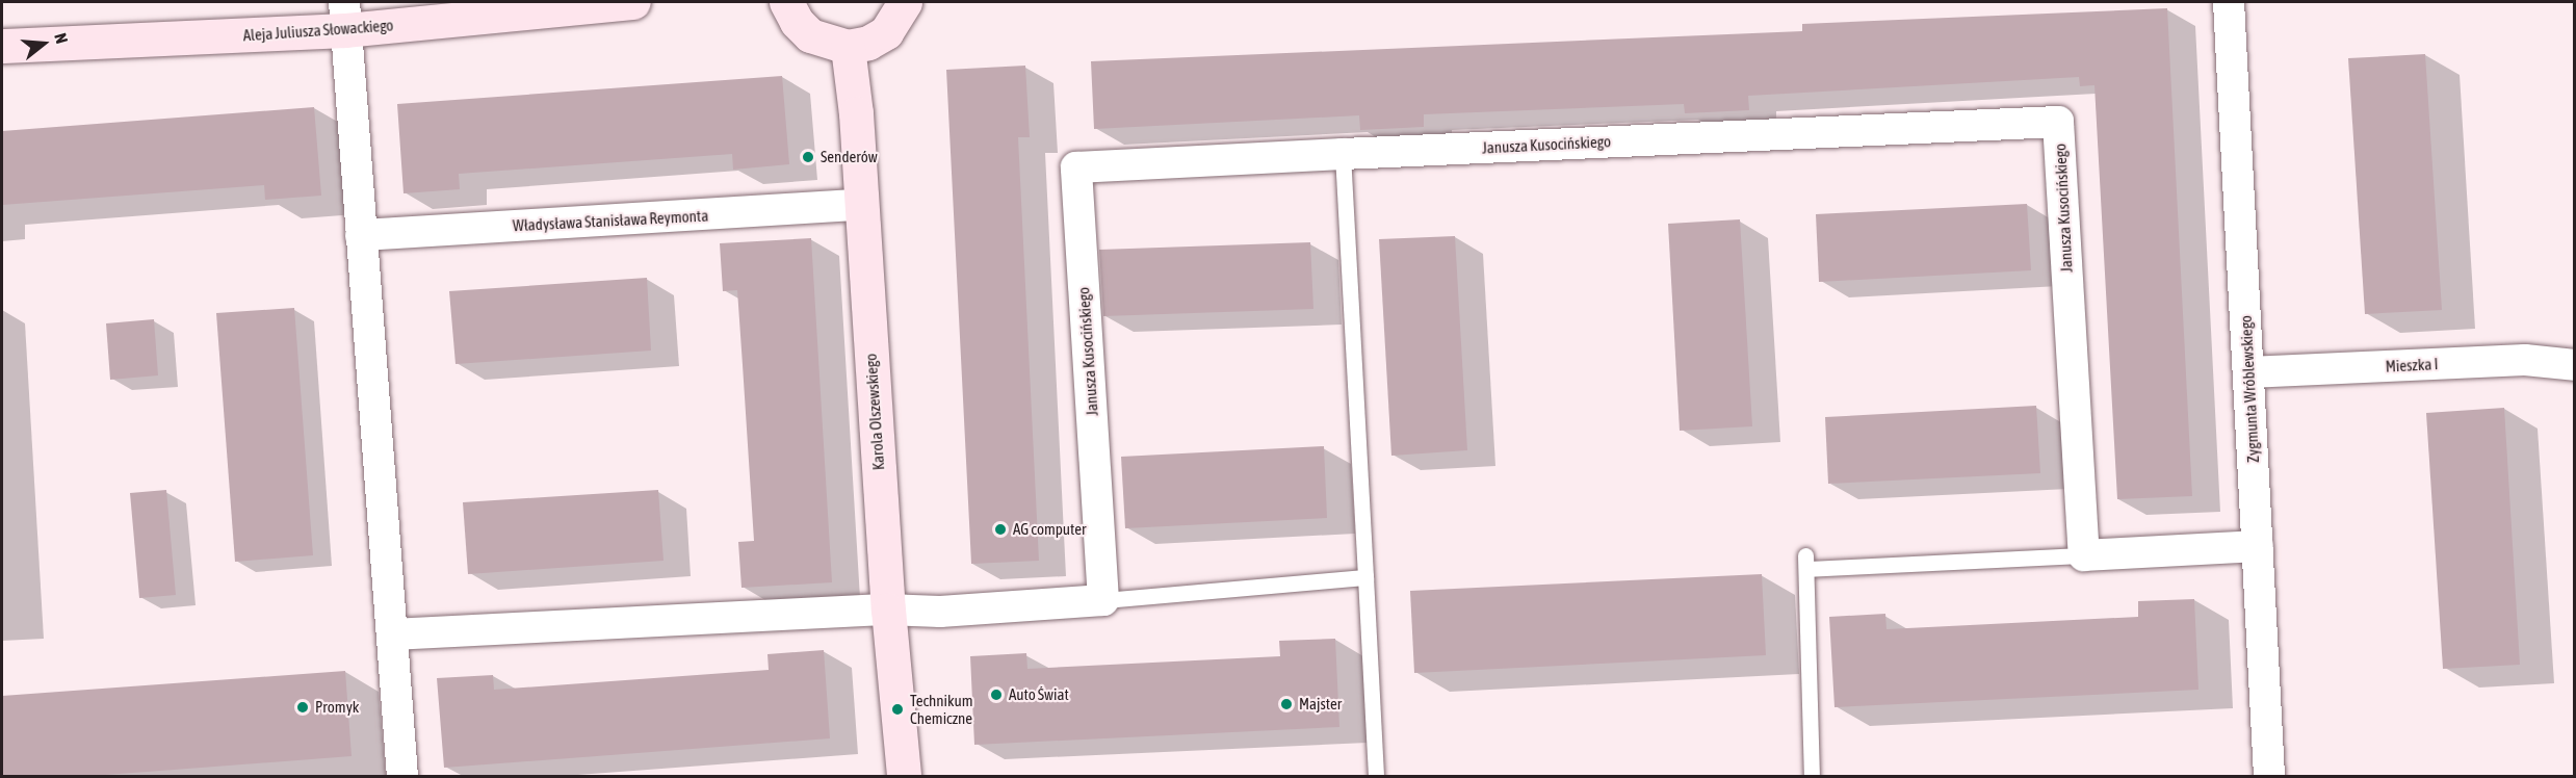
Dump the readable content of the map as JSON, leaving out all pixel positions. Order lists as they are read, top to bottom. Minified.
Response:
{"streets":{"street":["Aleja Juliusza Słowackiego","Janusza Kusocińskiego","Władysława Stanisława Reymonta","Mieszka I","Zygmunta Wróblewskiego","Karola Olszewskiego"]},"crossings":[["Władysława Stanisława Reymonta","Karola Olszewskiego"],["Mieszka I","Zygmunta Wróblewskiego"]],"places":["Senderów","AG computer","Auto Świat","Majster","Promyk","Technikum Chemiczne"],"north":"right"}
